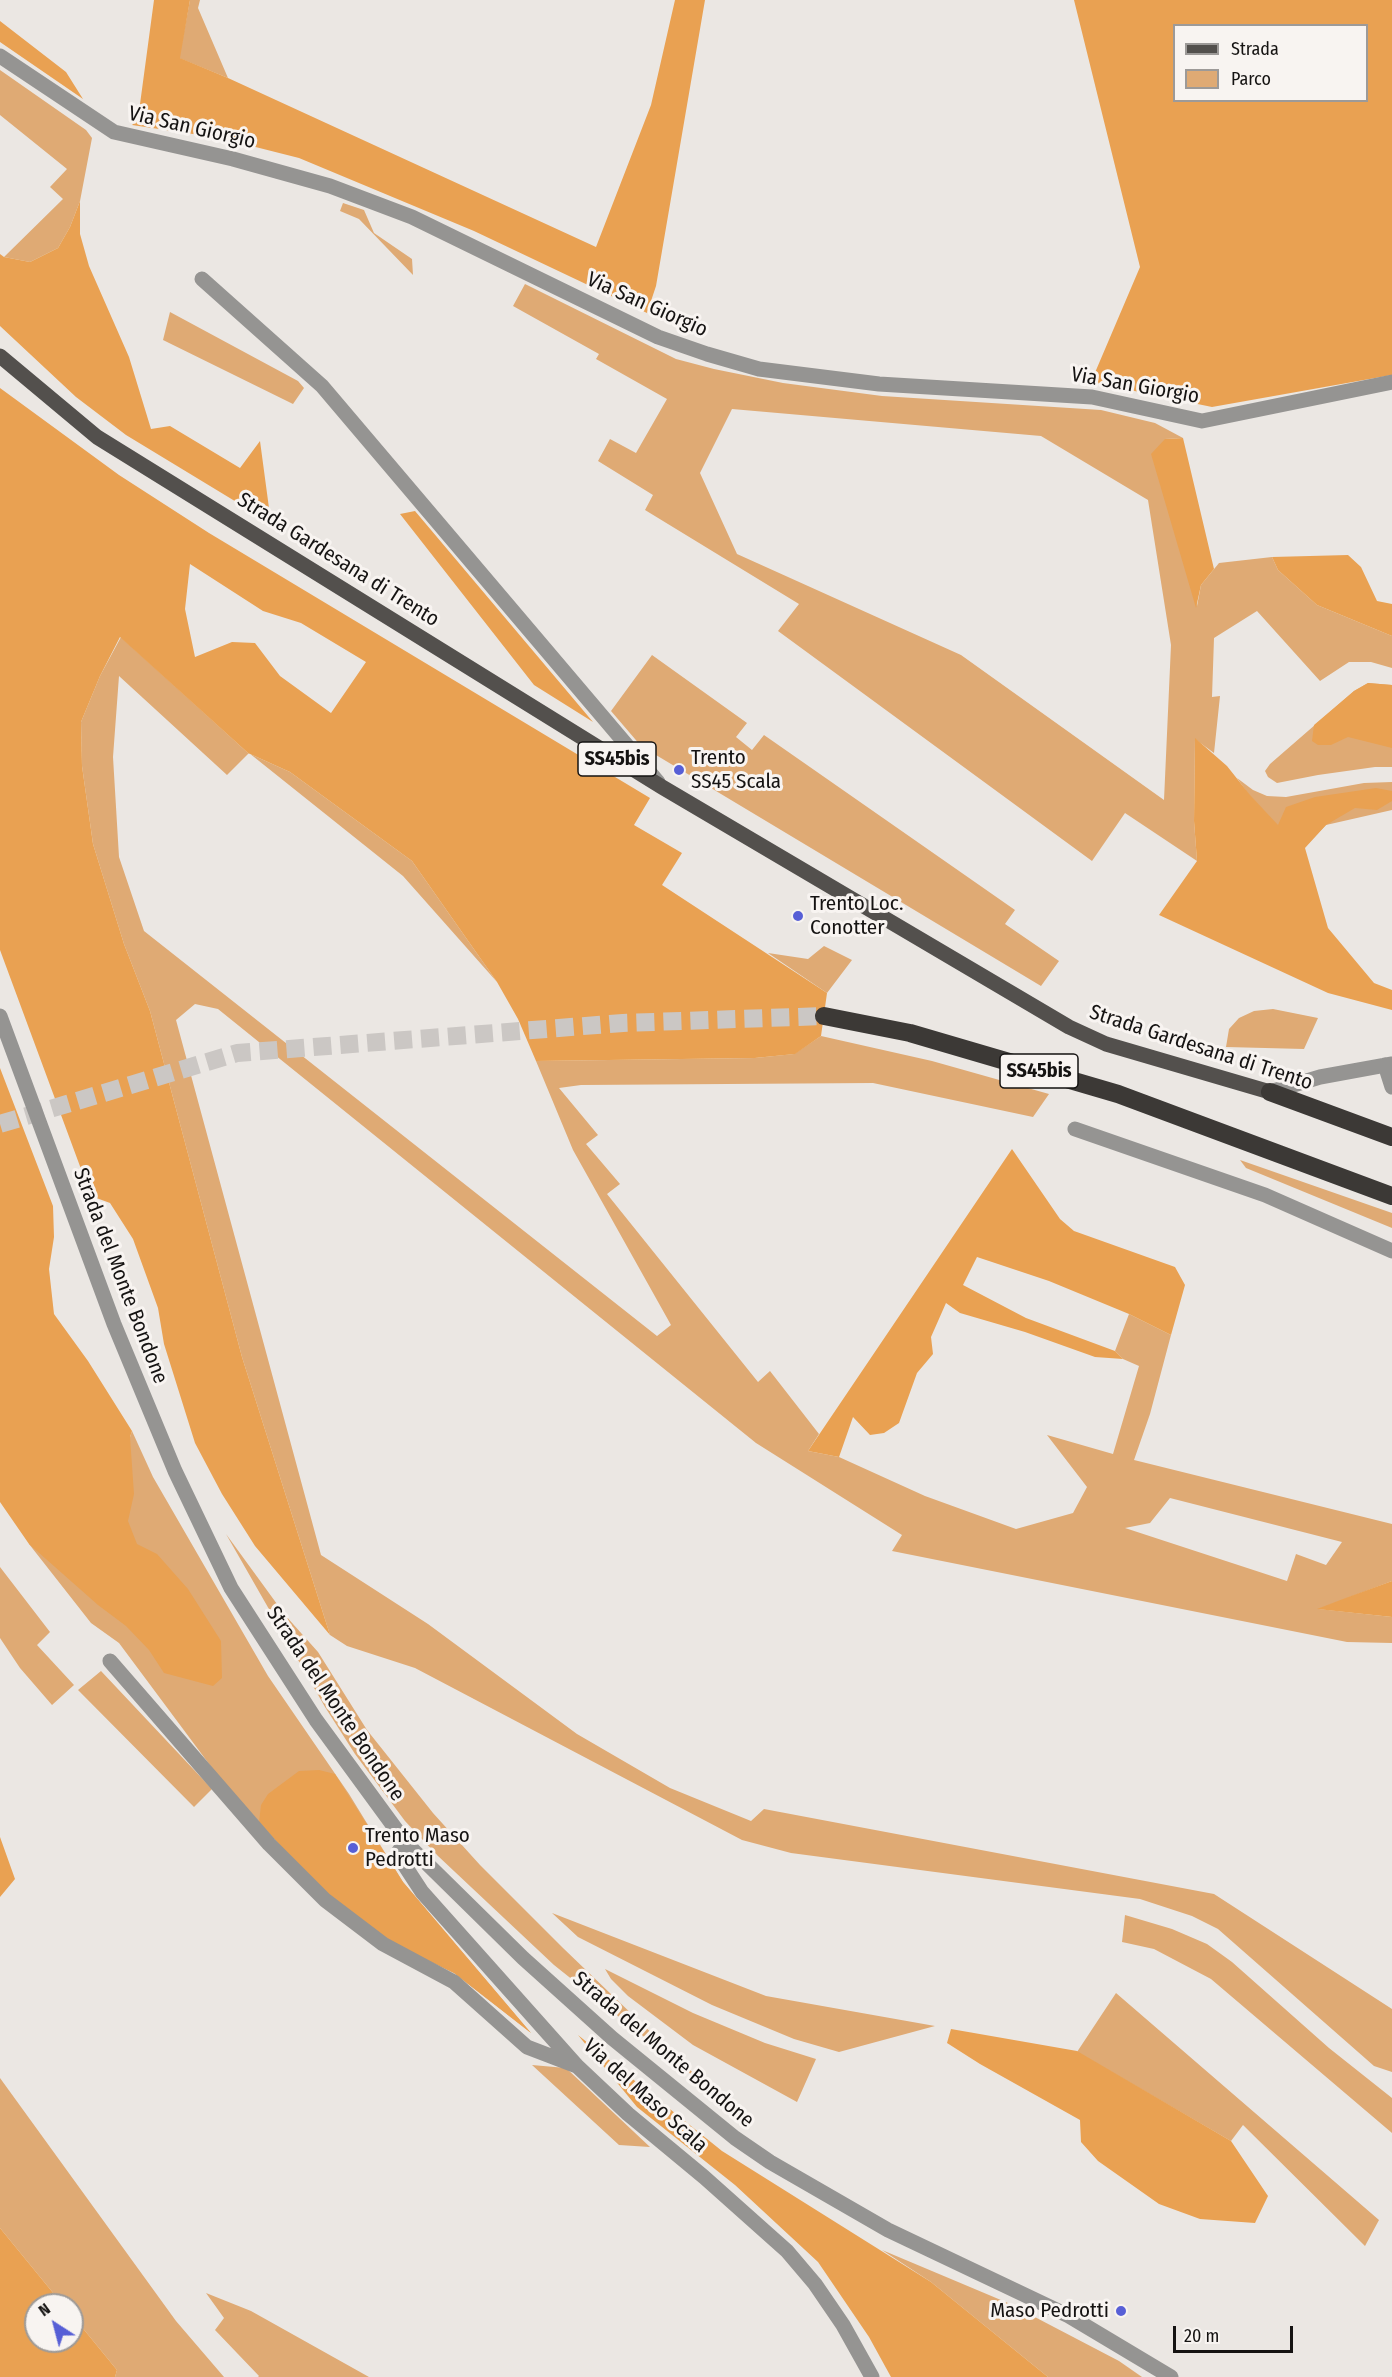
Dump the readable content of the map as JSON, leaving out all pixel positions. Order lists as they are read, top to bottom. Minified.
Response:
{"streets":{"highway":["Strada Gardesana di Trento","SS45bis"],"street":["Via San Giorgio","Strada del Monte Bondone","Via del Maso Scala"]},"crossings":[["Strada del Monte Bondone","Via del Maso Scala"]],"places":["Trento SS45 Scala","Trento Loc. Conotter","Trento Maso Pedrotti","Maso Pedrotti"],"legend":["Strada","Parco"],"scale_bar":"20 m","north":"top left"}
